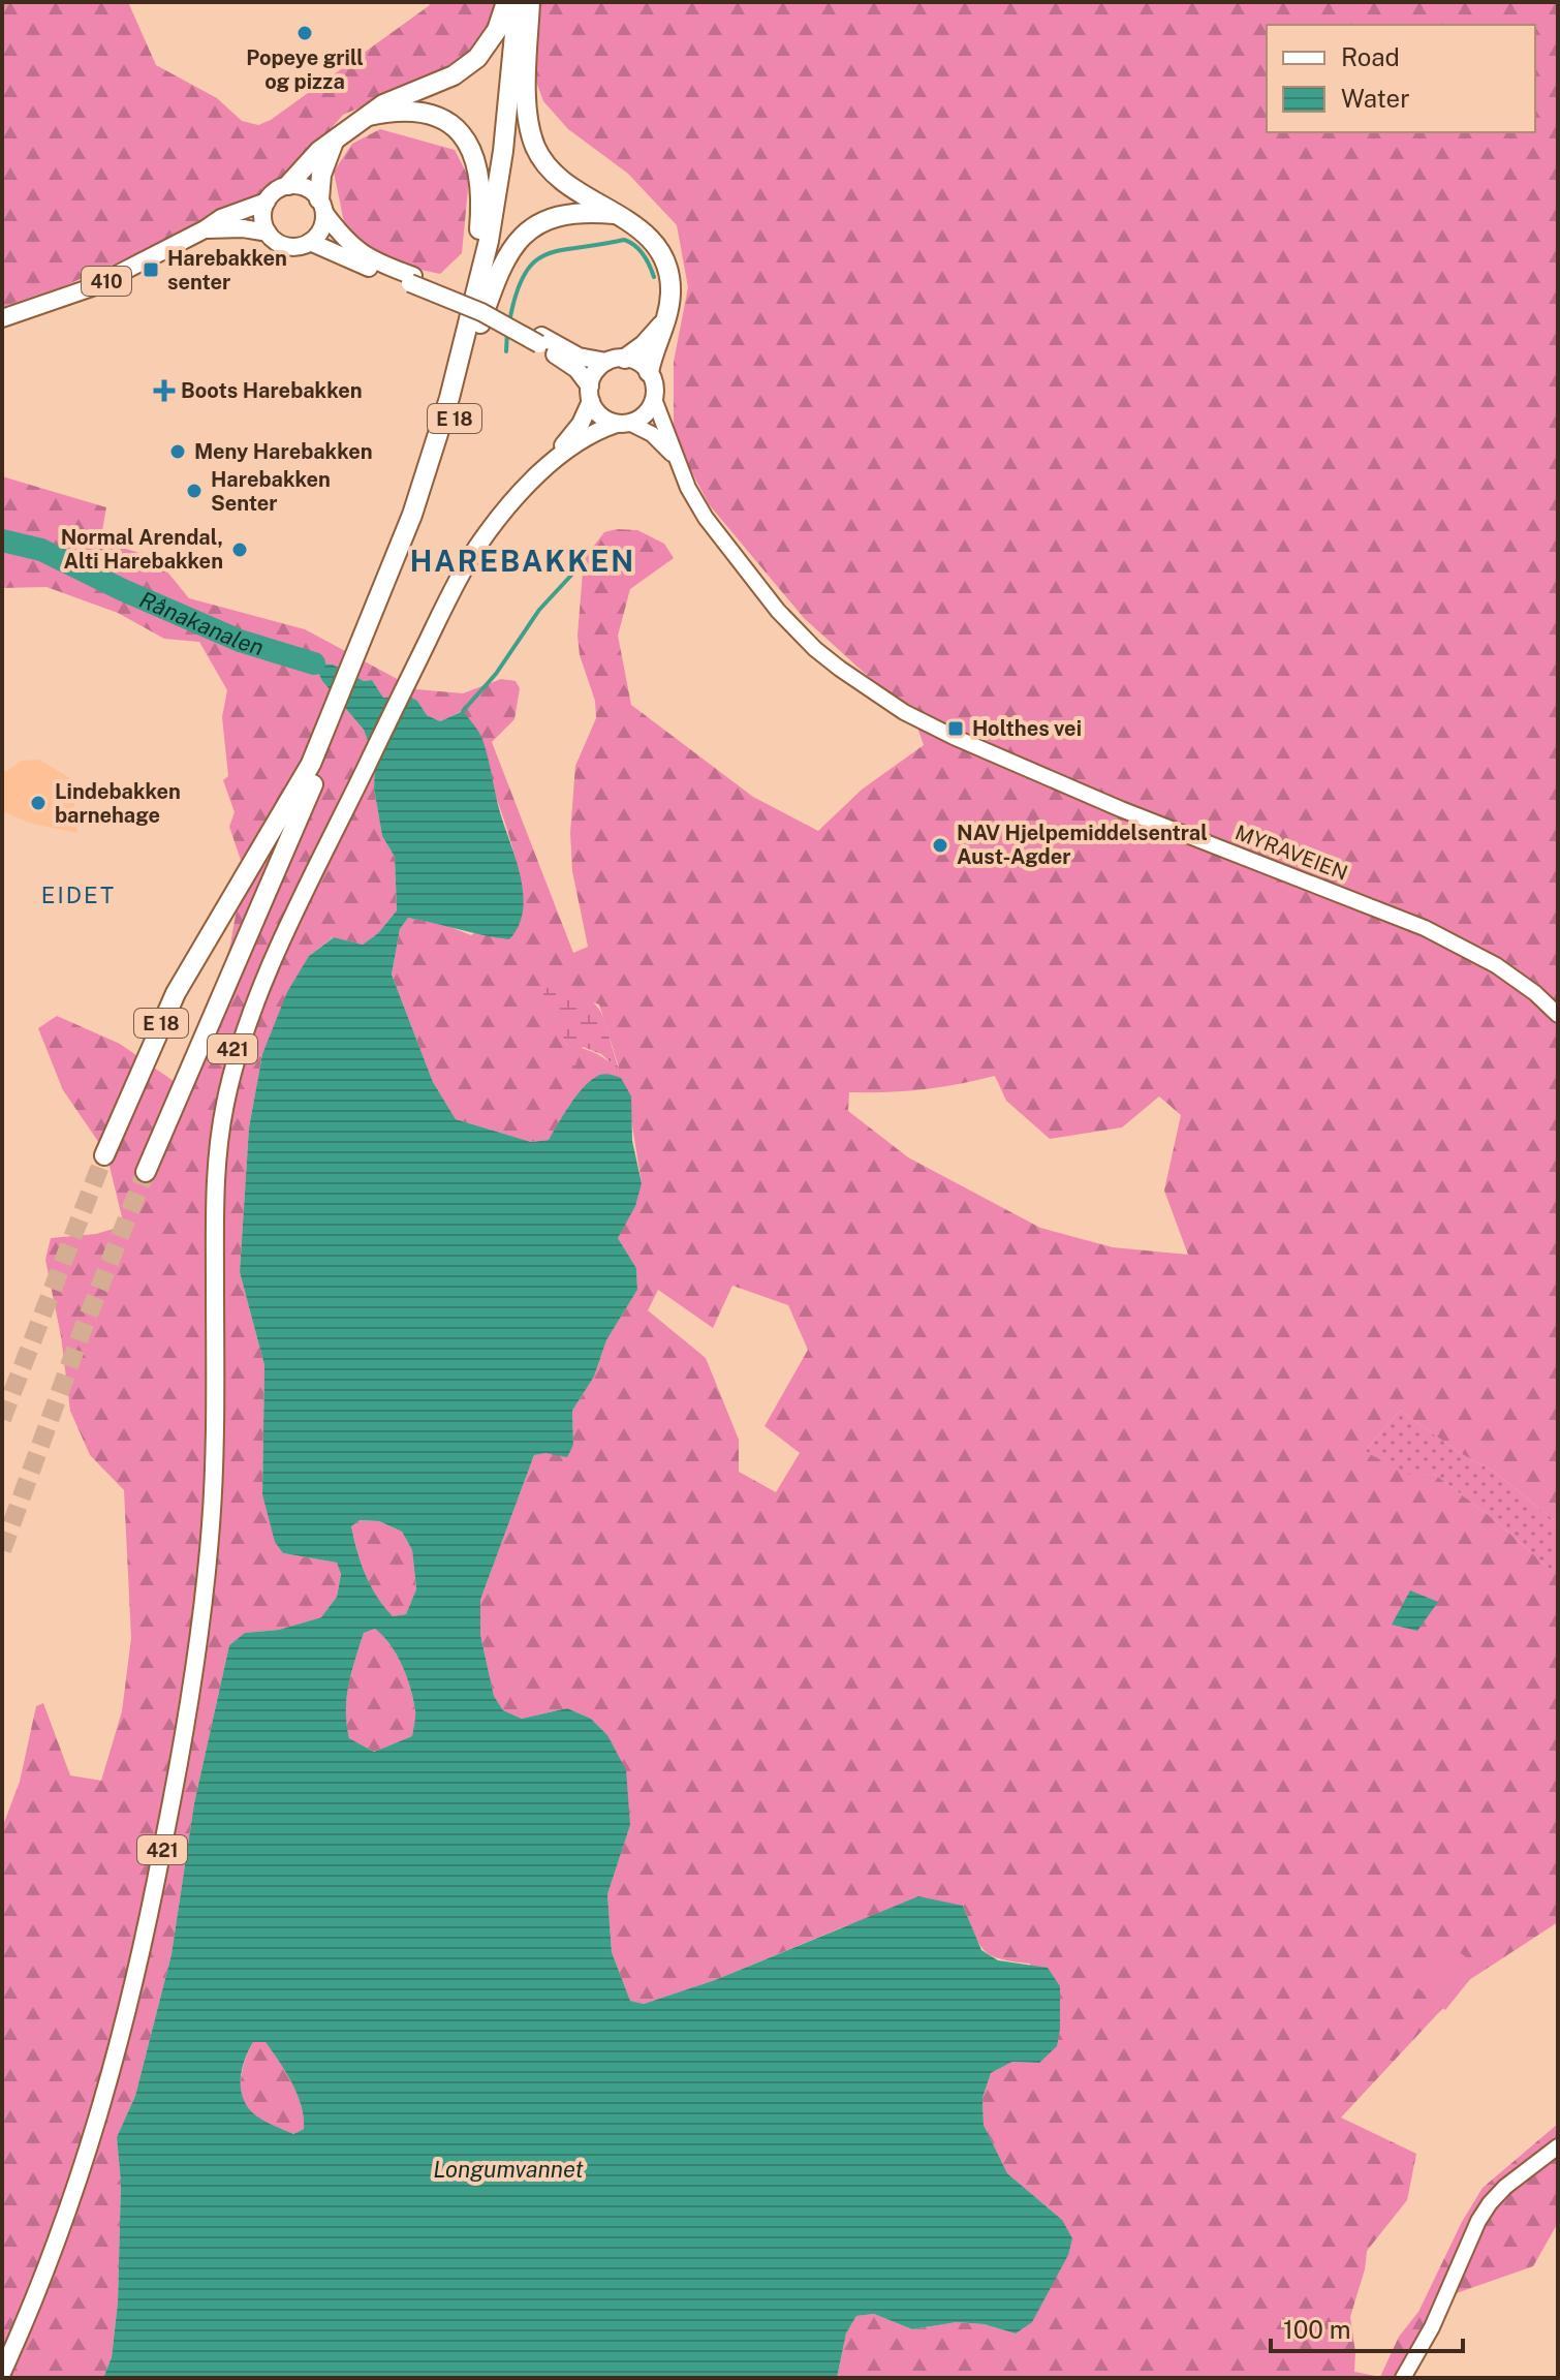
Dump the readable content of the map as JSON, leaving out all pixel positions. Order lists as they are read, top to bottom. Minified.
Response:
{"streets":{"highway":["E 18"],"main road":["410","MYRAVEIEN","421"]},"crossings":[["410","E 18"],["410","MYRAVEIEN"],["410","421"],["E 18","MYRAVEIEN"],["E 18","421"],["MYRAVEIEN","421"]],"districts":["HAREBAKKEN","EIDET"],"water":["Rånakanalen","Longumvannet"],"places":{"other":["Popeye grill og pizza","Meny Harebakken","Harebakken Senter","Normal Arendal, Alti Harebakken","Lindebakken barnehage","NAV Hjelpemiddelsentral Aust-Agder"],"transit":["Harebakken senter","Holthes vei"],"health":["Boots Harebakken"]},"legend":["Road","Water"],"scale_bar":"100 m"}
